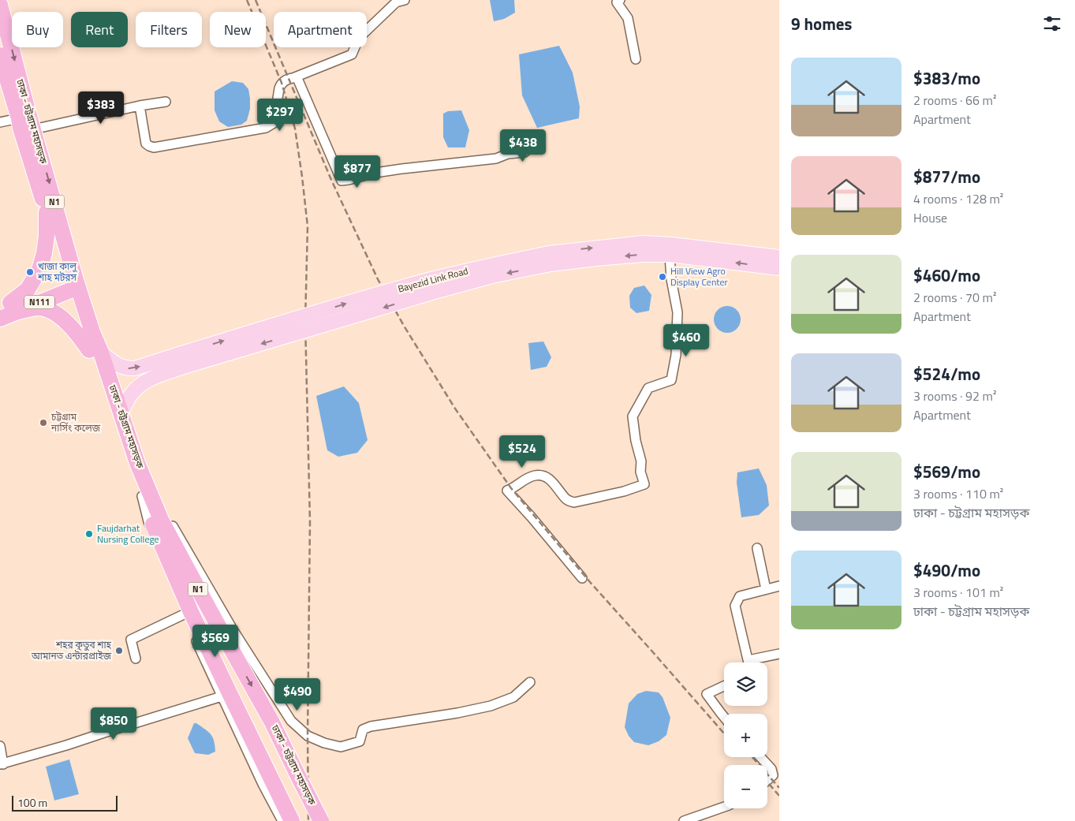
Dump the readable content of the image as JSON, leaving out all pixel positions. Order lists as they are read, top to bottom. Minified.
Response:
{"streets":{"highway":["ঢাকা - চট্টগ্রাম মহাসড়ক","N1","N111"],"main road":["Bayezid Link Road"]},"crossings":[["ঢাকা - চট্টগ্রাম মহাসড়ক","Bayezid Link Road"],["ঢাকা - চট্টগ্রাম মহাসড়ক","N111"]],"places":["খাজা কালু শাহ মটরস","Hill View Agro Display Center","চট্টগ্রাম নার্সিং কলেজ","Faujdarhat Nursing College","শহর কুতুব শাহ আমানত এন্টারপ্রাইজ"],"scale_bar":"100 m","page":{"heading":"9 homes","chip":["Buy","Rent","Filters","New","Apartment"],"list":[{"name":"$383/mo","note":"2 rooms · 66 m² · Apartment"},{"name":"$877/mo","note":"4 rooms · 128 m² · House"},{"name":"$460/mo","note":"2 rooms · 70 m² · Apartment"},{"name":"$524/mo","note":"3 rooms · 92 m² · Apartment"},{"name":"$569/mo","note":"3 rooms · 110 m² · ঢাকা - চট্টগ্রাম মহাসড়ক"},{"name":"$490/mo","note":"3 rooms · 101 m² · ঢাকা - চট্টগ্রাম মহাসড়ক"}],"price":["$383","$297","$438","$877","$460","$524","$569","$490","$850"],"map_buttons":["+","−"],"scale":"100 m"}}
